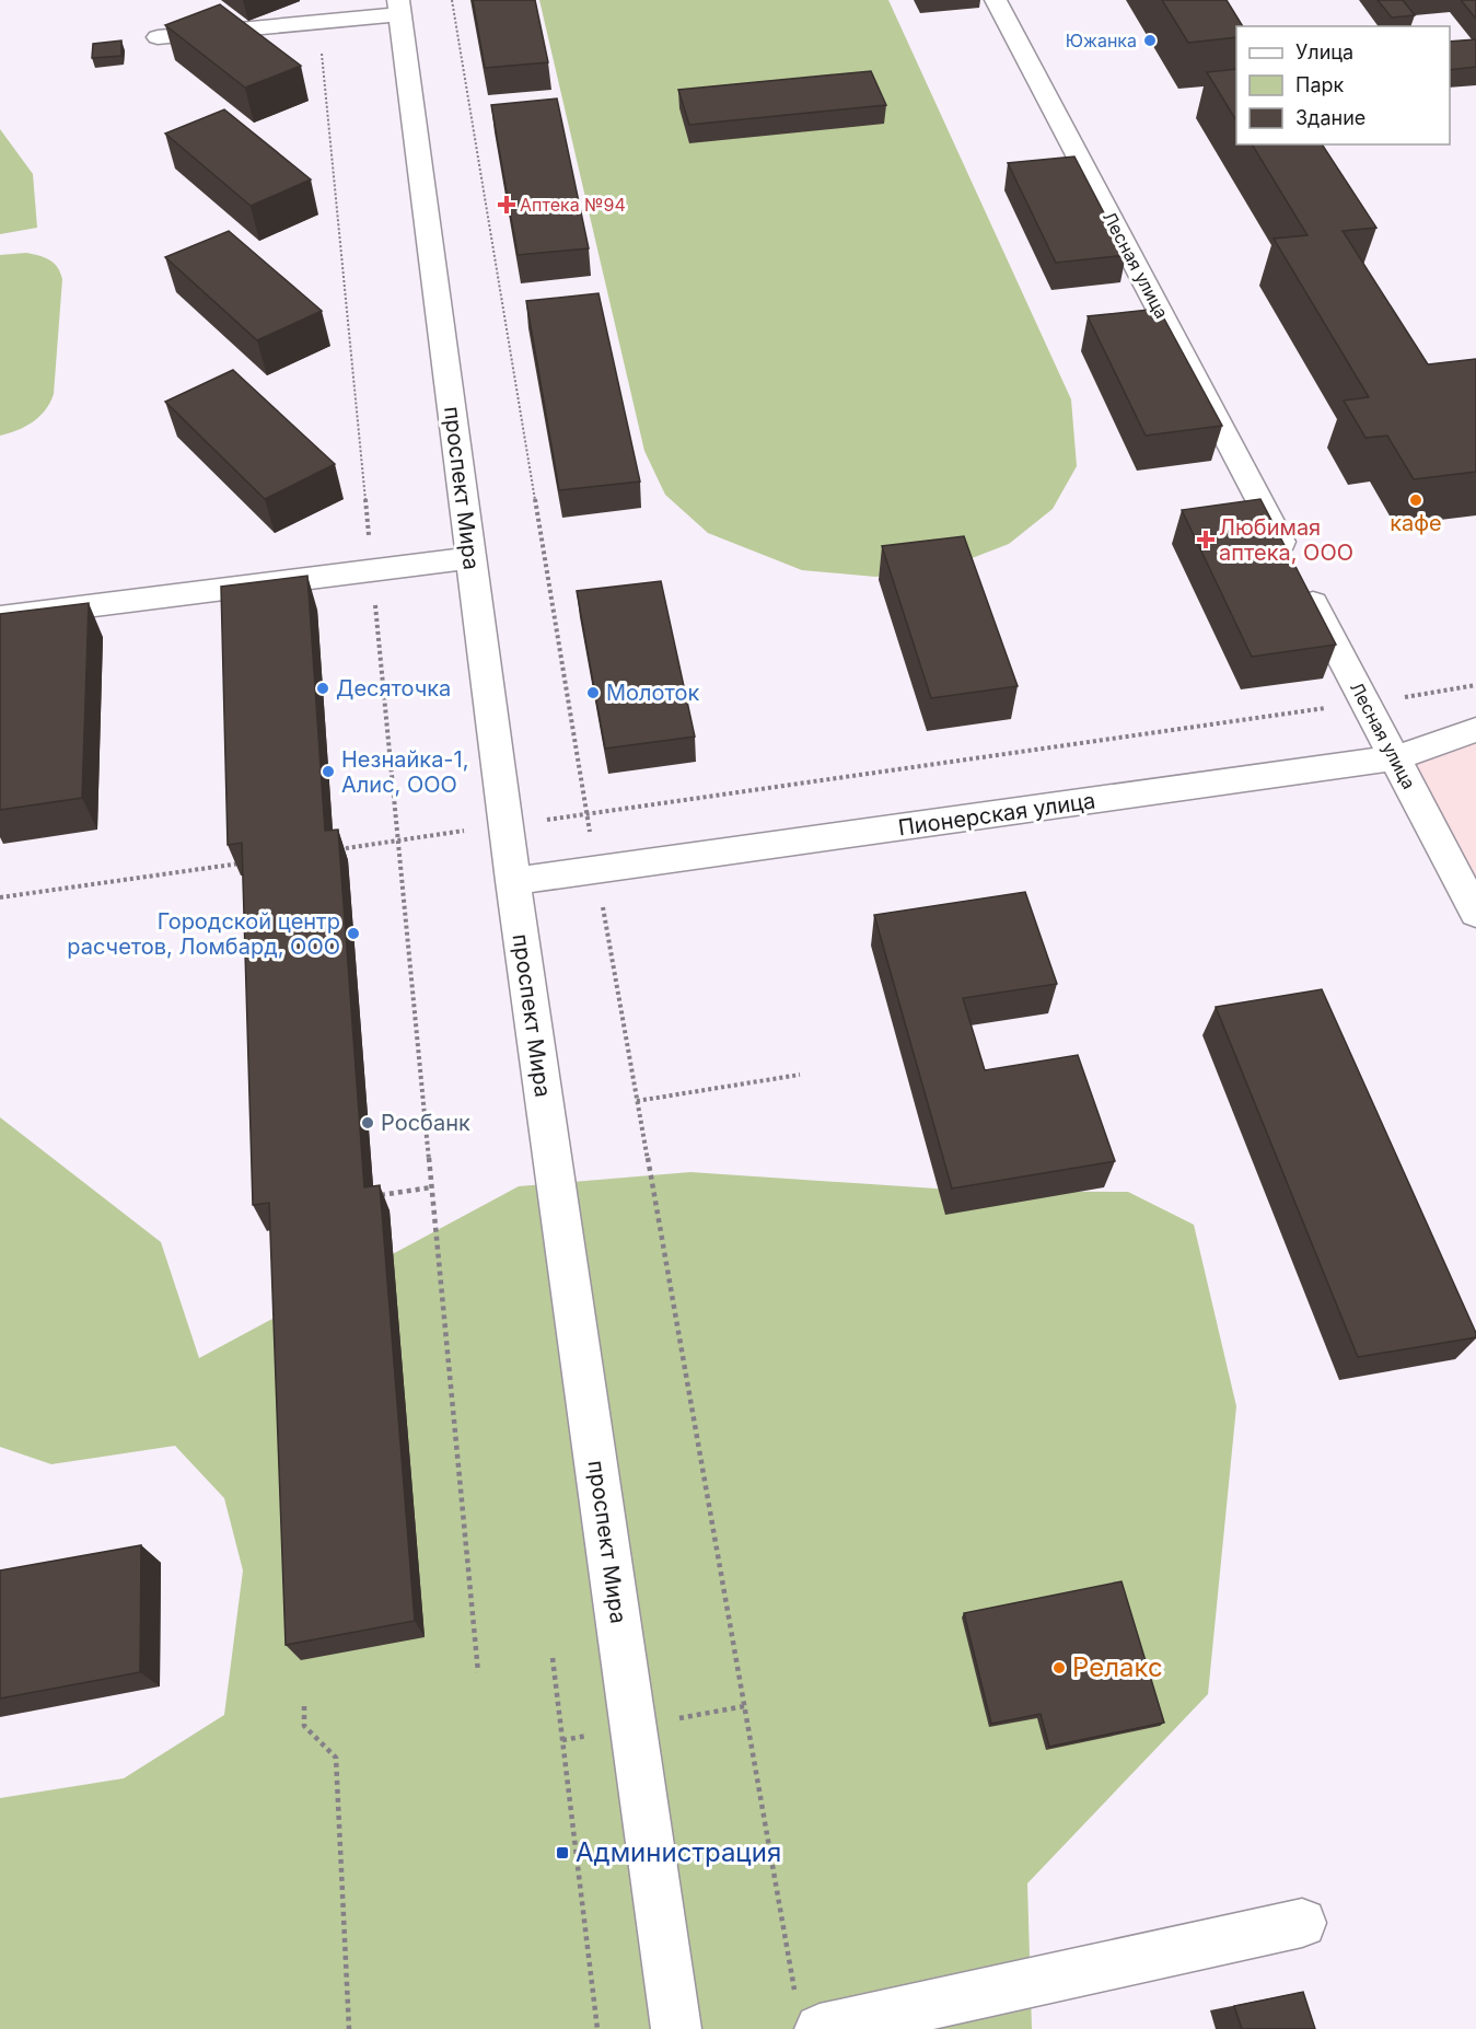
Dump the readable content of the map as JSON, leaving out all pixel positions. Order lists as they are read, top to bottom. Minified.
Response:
{"streets":{"street":["Лесная улица","проспект Мира","Пионерская улица"]},"crossings":[["Лесная улица","Пионерская улица"],["проспект Мира","Пионерская улица"]],"places":{"other":["Южанка","кафе","Десяточка","Молоток","Незнайка-1, Алис, ООО","Городской центр расчетов, Ломбард, ООО","Росбанк","Релакс"],"health":["Аптека №94","Любимая аптека, ООО"],"transit":["Администрация"]},"legend":["Улица","Парк","Здание"]}
